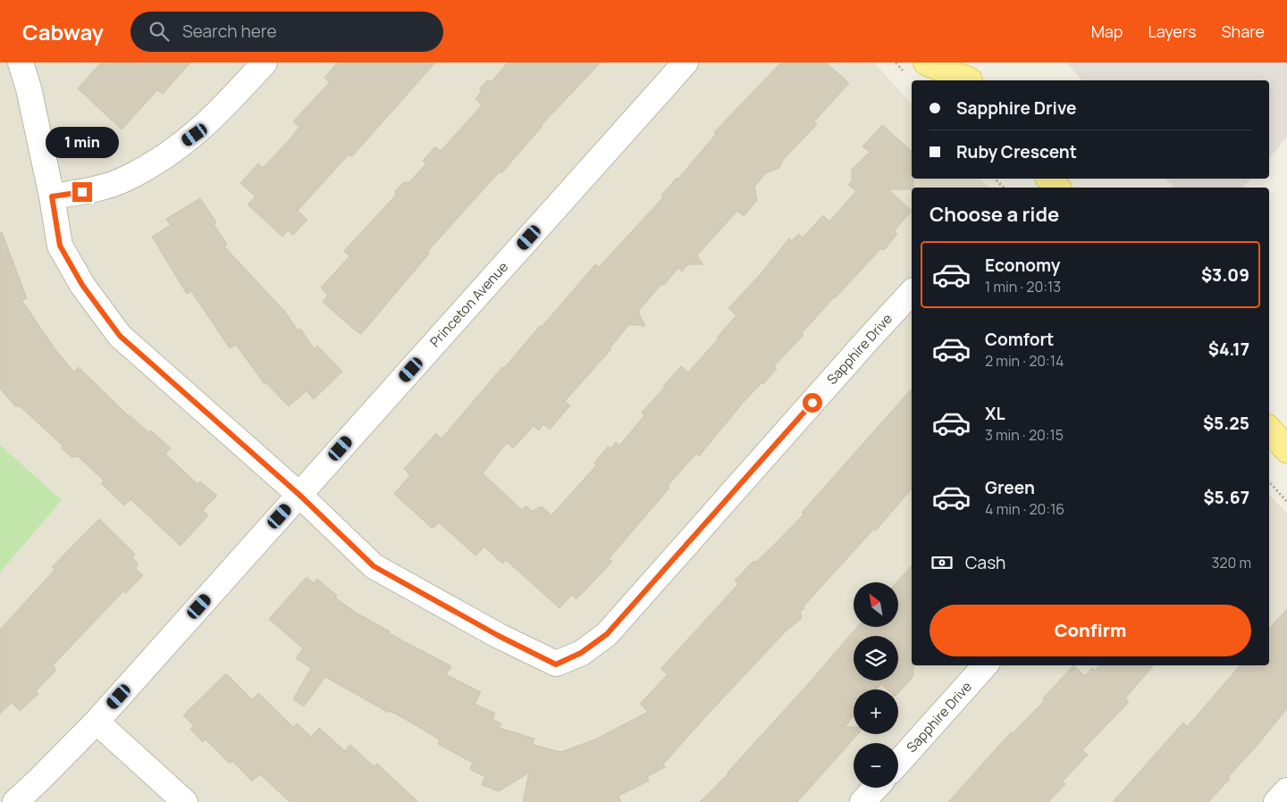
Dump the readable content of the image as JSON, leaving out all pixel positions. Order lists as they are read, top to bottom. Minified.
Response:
{"streets":{"street":["Princeton Avenue","Sapphire Drive"]},"crossings":[["Princeton Avenue","Sapphire Drive"]],"north":"top left","page":{"header":"Cabway","search":"Search here","nav":["Map","Layers","Share"],"banner":["Sapphire Drive","Ruby Crescent"],"bubble":"1 min","heading":"Choose a ride","list":[{"name":"Economy","note":"1 min · 20:13","value":"$3.09"},{"name":"Comfort","note":"2 min · 20:14","value":"$4.17"},{"name":"XL","note":"3 min · 20:15","value":"$5.25"},{"name":"Green","note":"4 min · 20:16","value":"$5.67"}],"pay":["Cash","320 m"],"map_buttons":["+","−"],"buttons":"Confirm"}}
